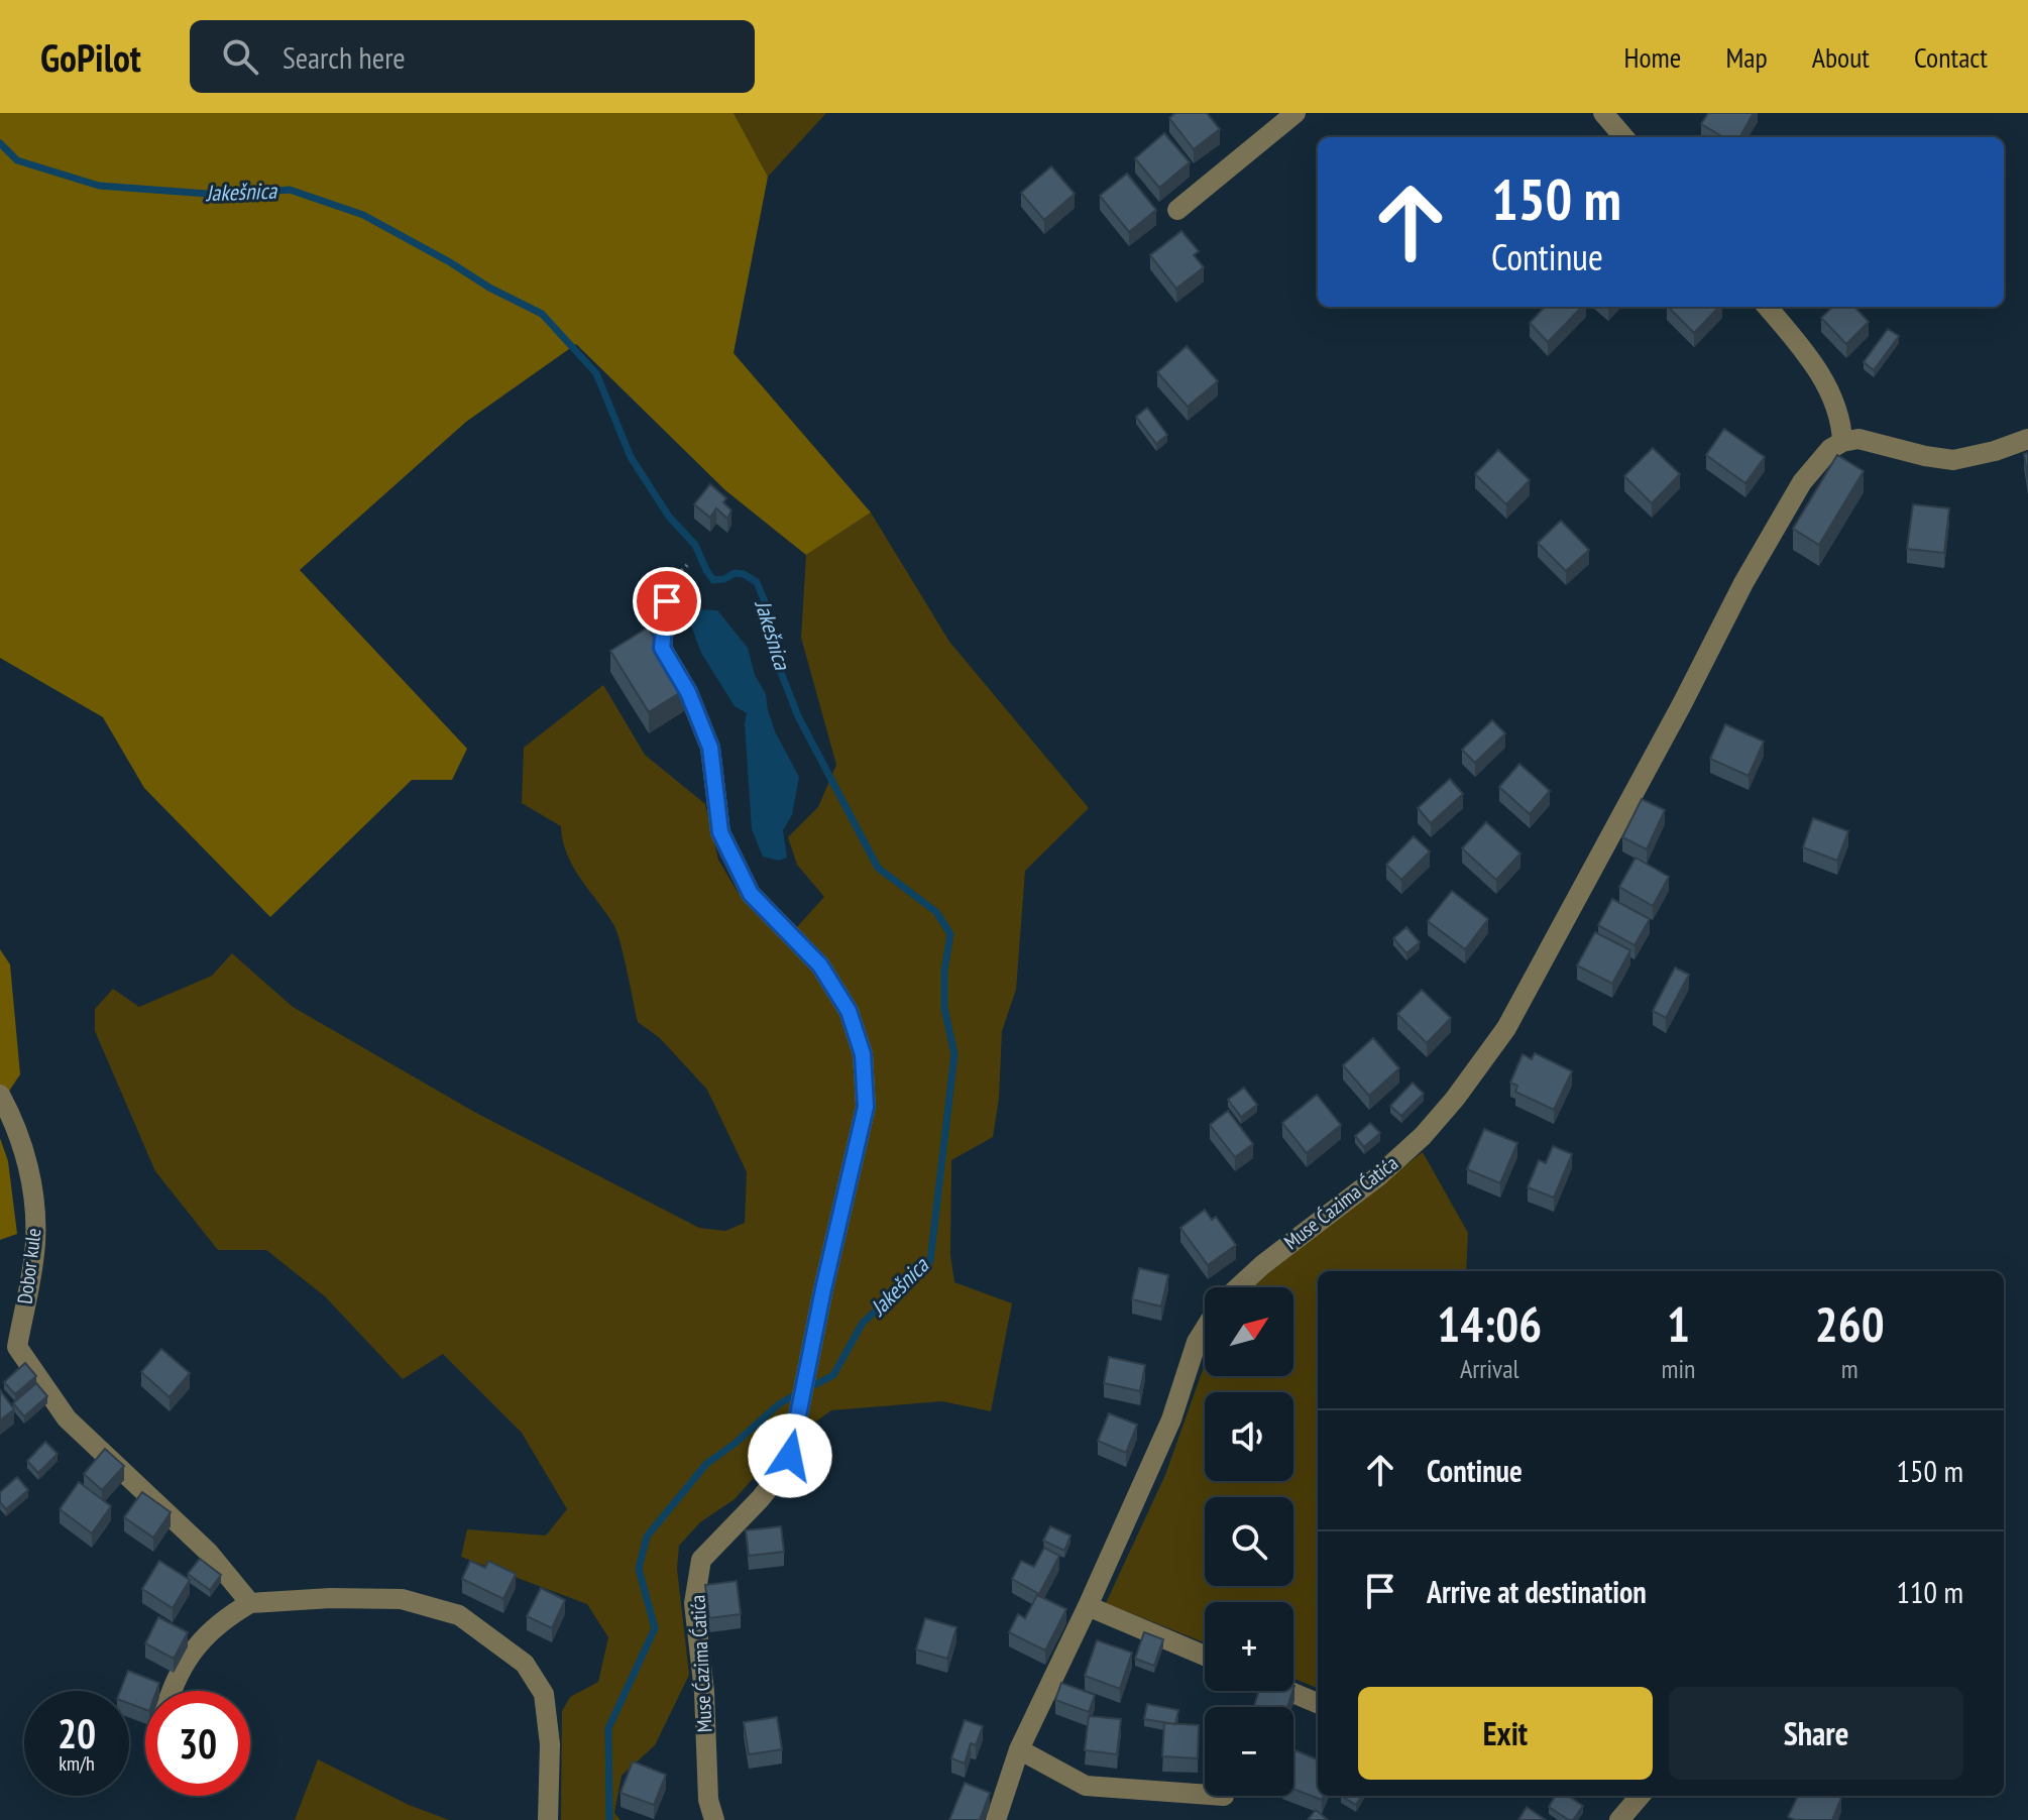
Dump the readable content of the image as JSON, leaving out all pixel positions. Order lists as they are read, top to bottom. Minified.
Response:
{"streets":{"street":["Muse Ćazima Ćatića","Dobor kule"]},"water":["Jakešnica"],"north":"top right","page":{"header":"GoPilot","search":"Search here","nav":["Home","Map","About","Contact"],"turn":["150 m","Continue"],"eta":["14:06","Arrival","1","min","260","m"],"map_buttons":["+","−"],"list":[{"name":"Continue","value":"150 m"},{"name":"Arrive at destination","value":"110 m"}],"buttons":["Exit","Share"],"speed":"20 km/h","limit":"30"}}
